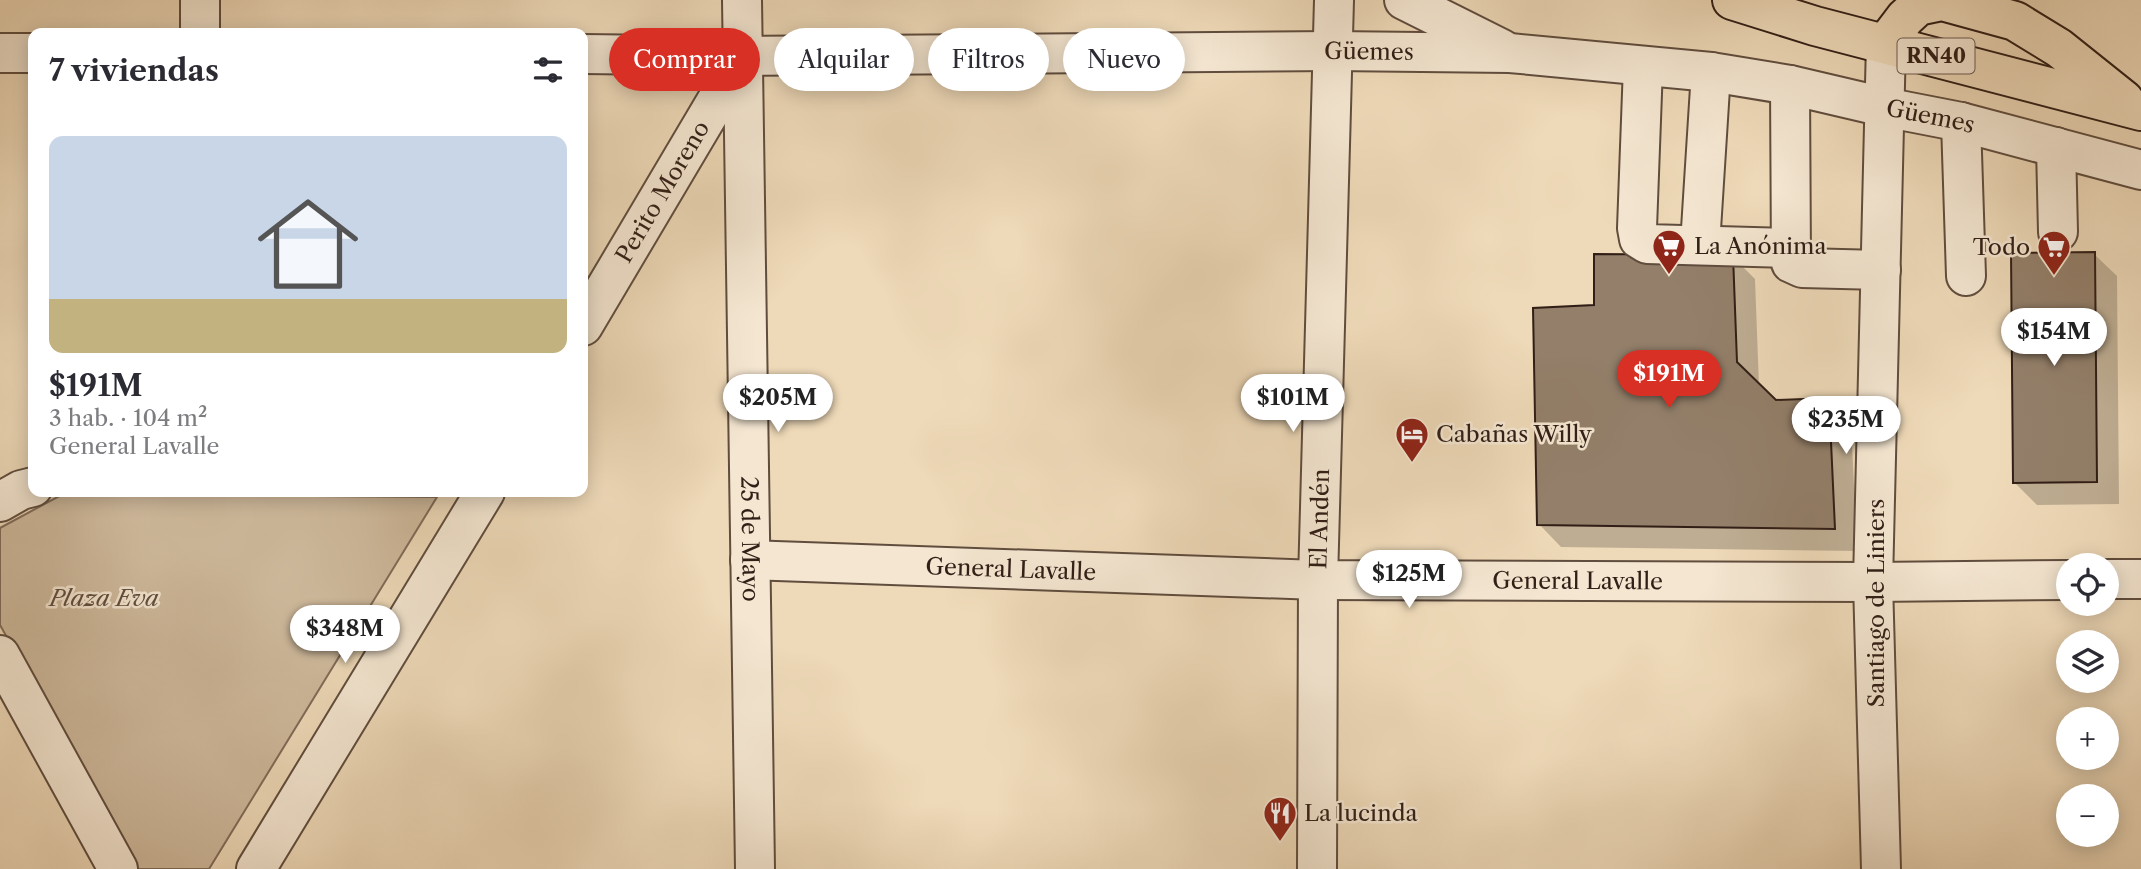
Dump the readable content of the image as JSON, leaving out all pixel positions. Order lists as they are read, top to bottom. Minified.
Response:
{"streets":{"highway":["RN40"],"street":["Güemes","Perito Moreno","El Andén","25 de Mayo","General Lavalle","Santiago de Liniers"]},"crossings":[["Güemes","El Andén"],["Güemes","Santiago de Liniers"],["RN40","Santiago de Liniers"],["El Andén","General Lavalle"],["25 de Mayo","General Lavalle"],["General Lavalle","Santiago de Liniers"]],"parks":["Plaza Eva"],"places":{"supermarket":["La Anónima","Todo"],"hotel":["Cabañas Willy"],"restaurant":["La lucinda"]},"page":{"chip":["Comprar","Alquilar","Filtros","Nuevo"],"heading":"7 viviendas","list":[{"name":"$191M","note":"3 hab. · 104 m² · General Lavalle"}],"price":["$154M","$191M","$205M","$101M","$235M","$125M","$348M"],"map_buttons":["+","−"]}}
